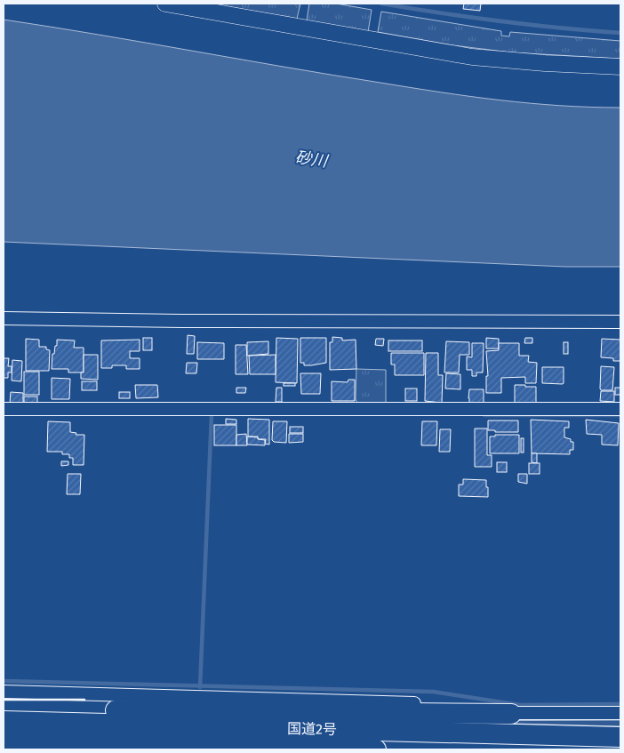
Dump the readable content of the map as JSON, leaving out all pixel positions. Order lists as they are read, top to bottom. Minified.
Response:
{"streets":{"highway":["国道2号"]},"water":["砂川"]}
